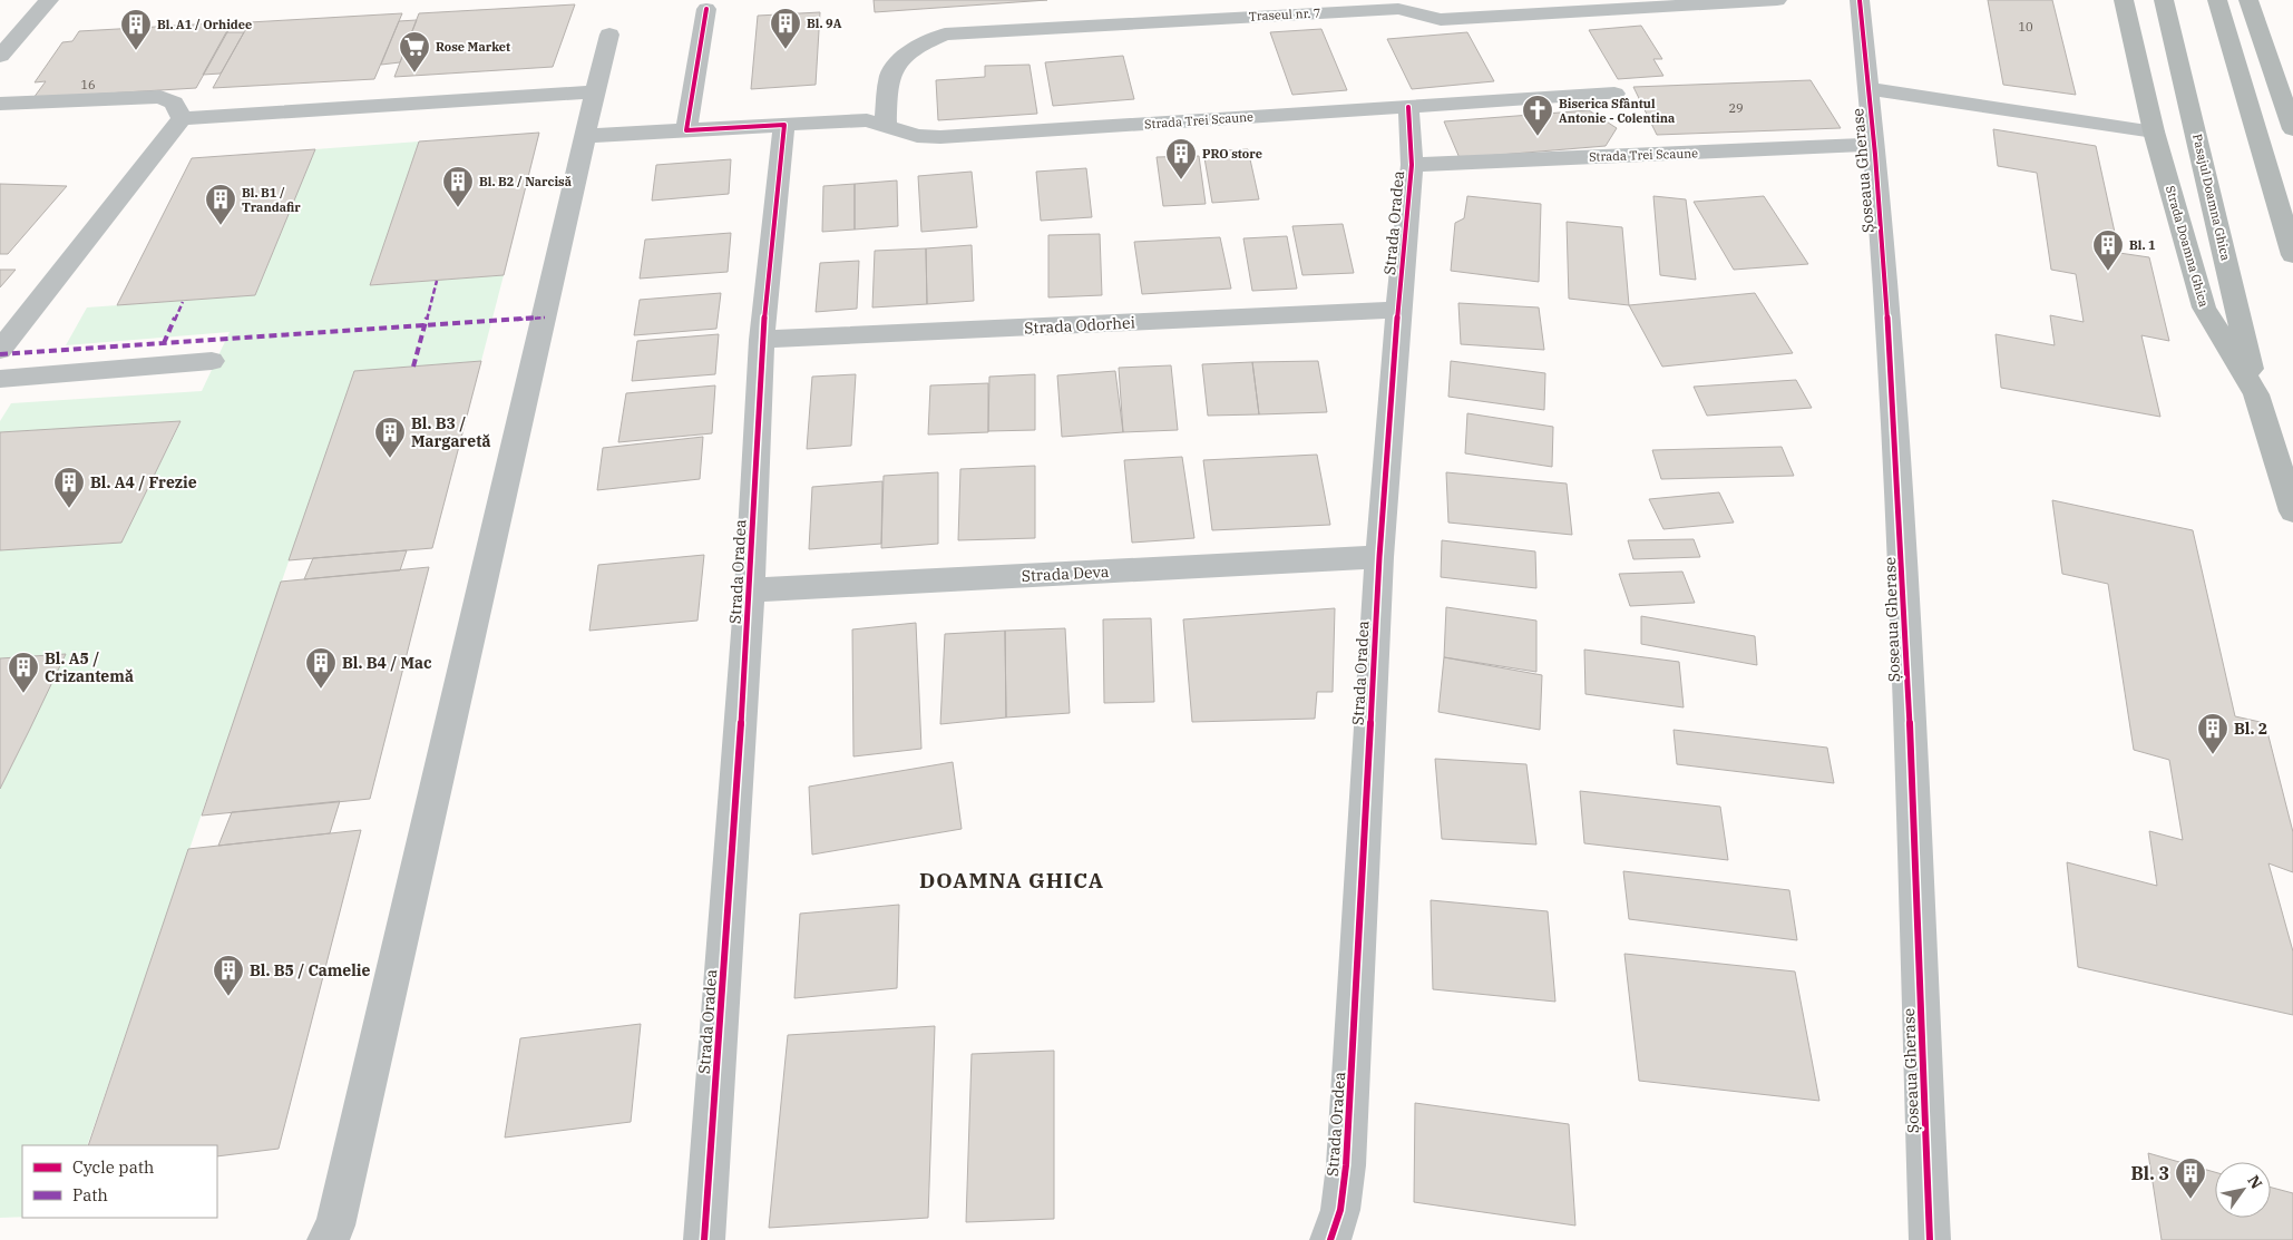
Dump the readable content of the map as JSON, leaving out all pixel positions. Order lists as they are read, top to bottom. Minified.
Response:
{"streets":{"main road":["Pasajul Doamna Ghica","Strada Doamna Ghica"],"street":["Traseul nr. 7","Strada Trei Scaune","Șoseaua Gherase","Strada Oradea","Strada Odorhei","Strada Deva"]},"crossings":[["Traseul nr. 7","Strada Trei Scaune"],["Strada Trei Scaune","Șoseaua Gherase"],["Strada Trei Scaune","Strada Oradea"],["Șoseaua Gherase","Strada Doamna Ghica"],["Pasajul Doamna Ghica","Strada Doamna Ghica"],["Strada Oradea","Strada Odorhei"],["Strada Oradea","Strada Deva"]],"districts":["DOAMNA GHICA"],"places":{"building":["Bl. 9A","Bl. A1 / Orhidee","PRO store","Bl. B2 / Narcisă","Bl. B1 / Trandafir","Bl. 1","Bl. B3 / Margaretă","Bl. A4 / Frezie","Bl. B4 / Mac","Bl. A5 / Crizantemă","Bl. 2","Bl. B5 / Camelie","Bl. 3"],"supermarket":["Rose Market"],"church":["Biserica Sfântul Antonie - Colentina"]},"house_numbers":["10","16","29"],"legend":["Cycle path","Path"],"north":"top right"}
